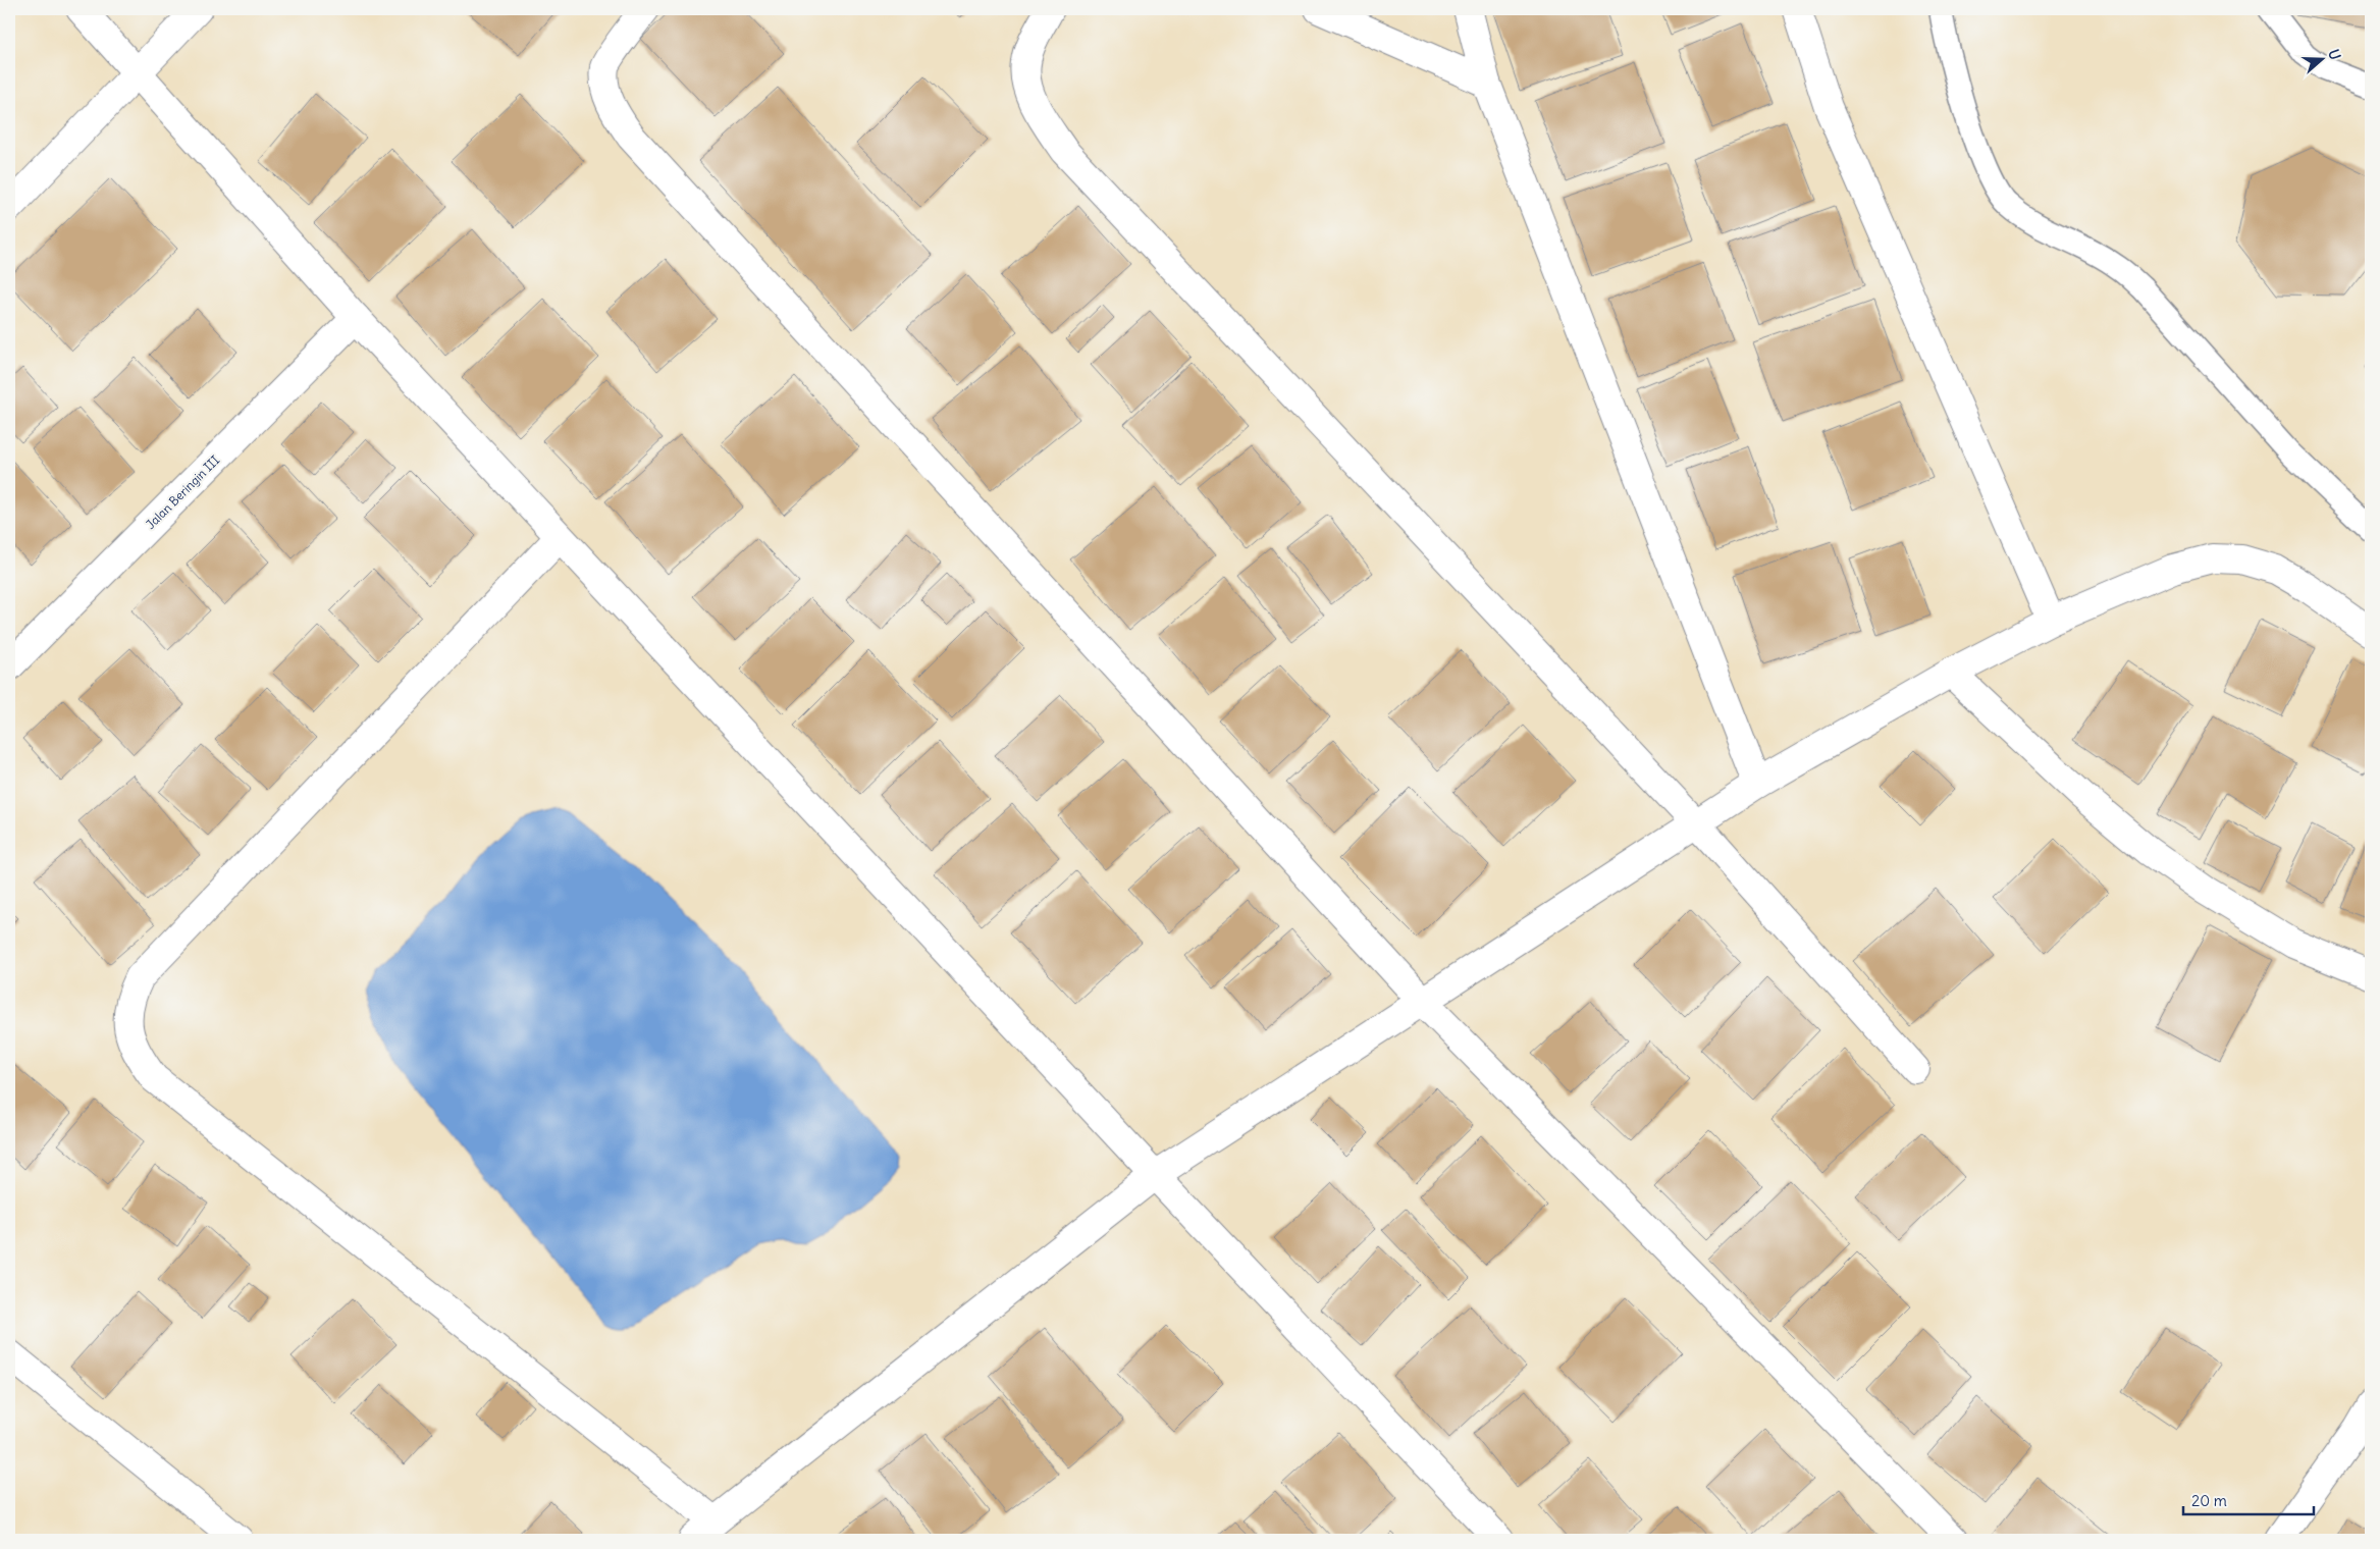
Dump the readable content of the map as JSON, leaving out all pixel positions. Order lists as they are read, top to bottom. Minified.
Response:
{"streets":{"street":["Jalan Beringin III"]},"scale_bar":"20 m","north":"right"}
